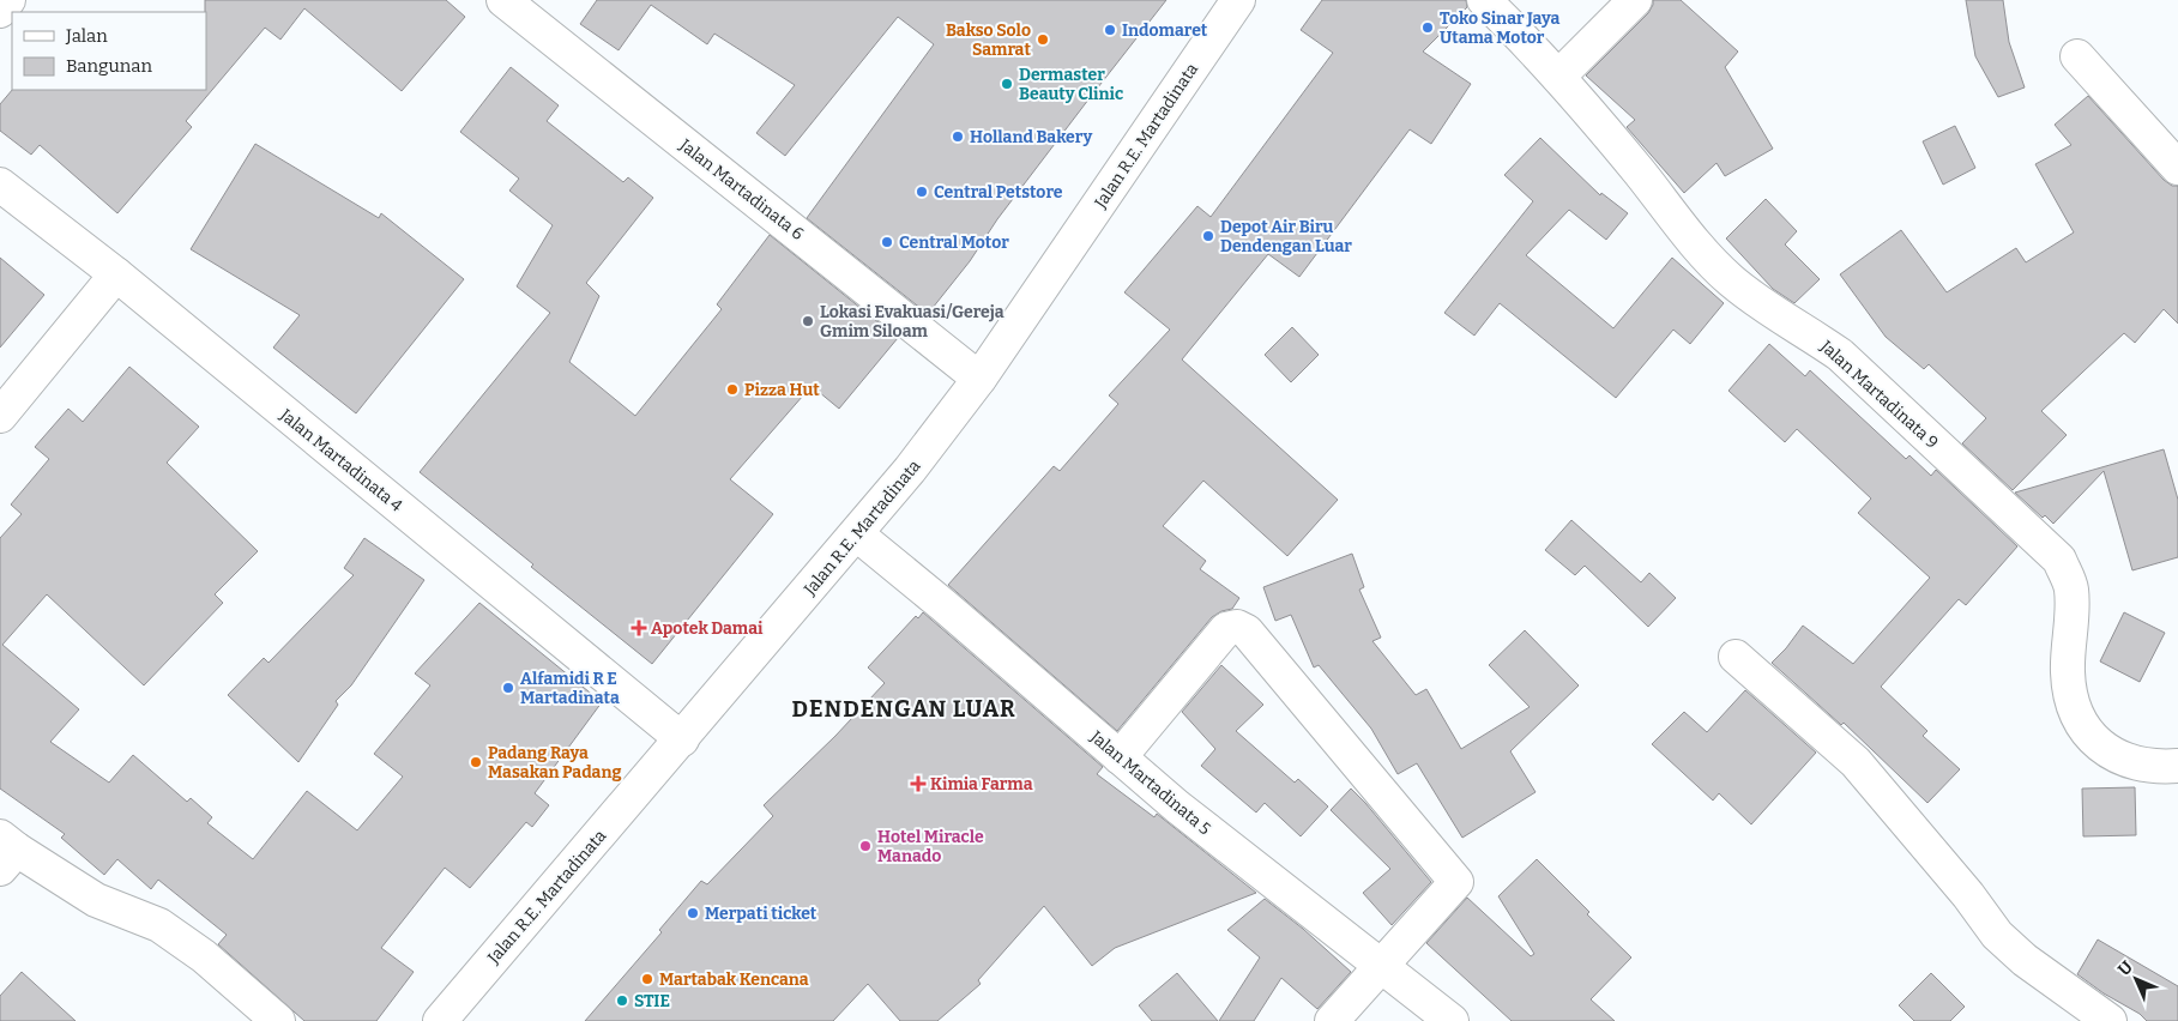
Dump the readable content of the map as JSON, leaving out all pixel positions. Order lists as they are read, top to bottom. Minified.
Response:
{"streets":{"main road":["Jalan R.E. Martadinata","Jalan Martadinata 6","Jalan Martadinata 9","Jalan Martadinata 4","Jalan Martadinata 5"]},"crossings":[["Jalan R.E. Martadinata","Jalan Martadinata 6"],["Jalan R.E. Martadinata","Jalan Martadinata 4"],["Jalan R.E. Martadinata","Jalan Martadinata 5"]],"districts":["DENDENGAN LUAR"],"places":{"other":["Toko Sinar Jaya Utama Motor","Indomaret","Bakso Solo Samrat","Dermaster Beauty Clinic","Holland Bakery","Central Petstore","Depot Air Biru Dendengan Luar","Central Motor","Lokasi Evakuasi/Gereja Gmim Siloam","Pizza Hut","Alfamidi R E Martadinata","Padang Raya Masakan Padang","Hotel Miracle Manado","Merpati ticket","Martabak Kencana","STIE"],"health":["Apotek Damai","Kimia Farma"]},"legend":["Jalan","Bangunan"],"north":"top left"}
